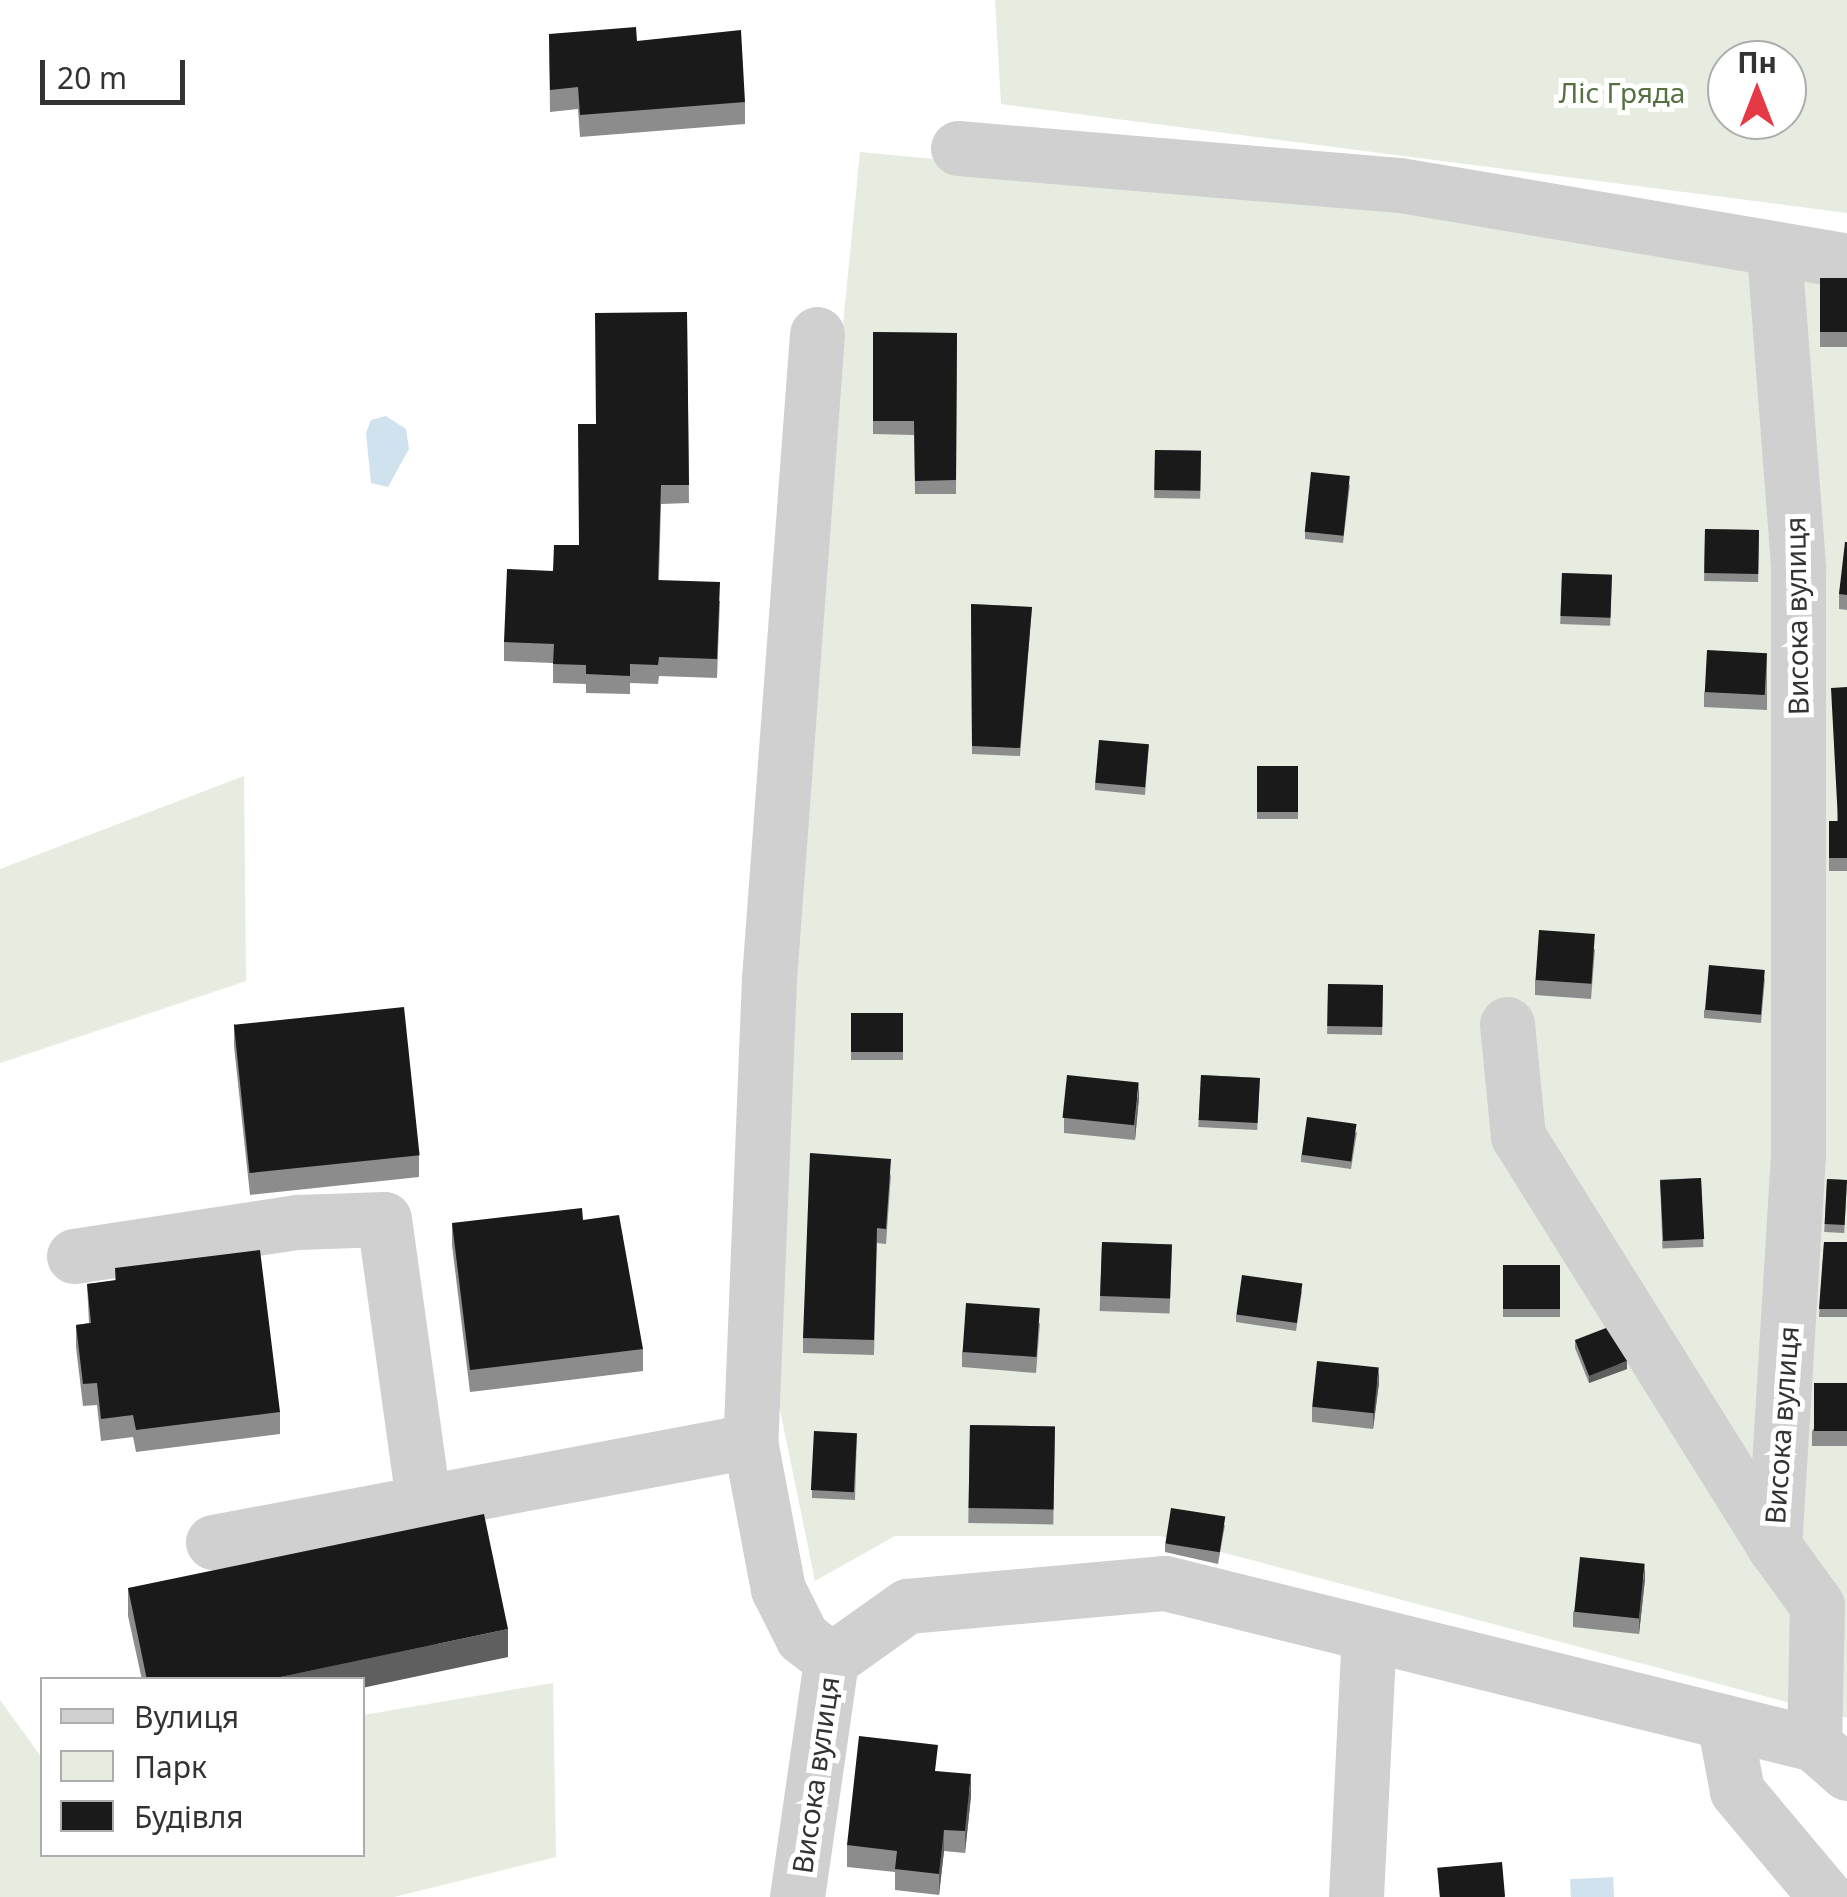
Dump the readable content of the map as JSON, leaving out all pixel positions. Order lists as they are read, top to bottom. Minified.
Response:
{"streets":{"street":["Висока вулиця"]},"parks":["Ліс Гряда"],"legend":["Вулиця","Парк","Будівля"],"scale_bar":"20 m","north":"top"}
